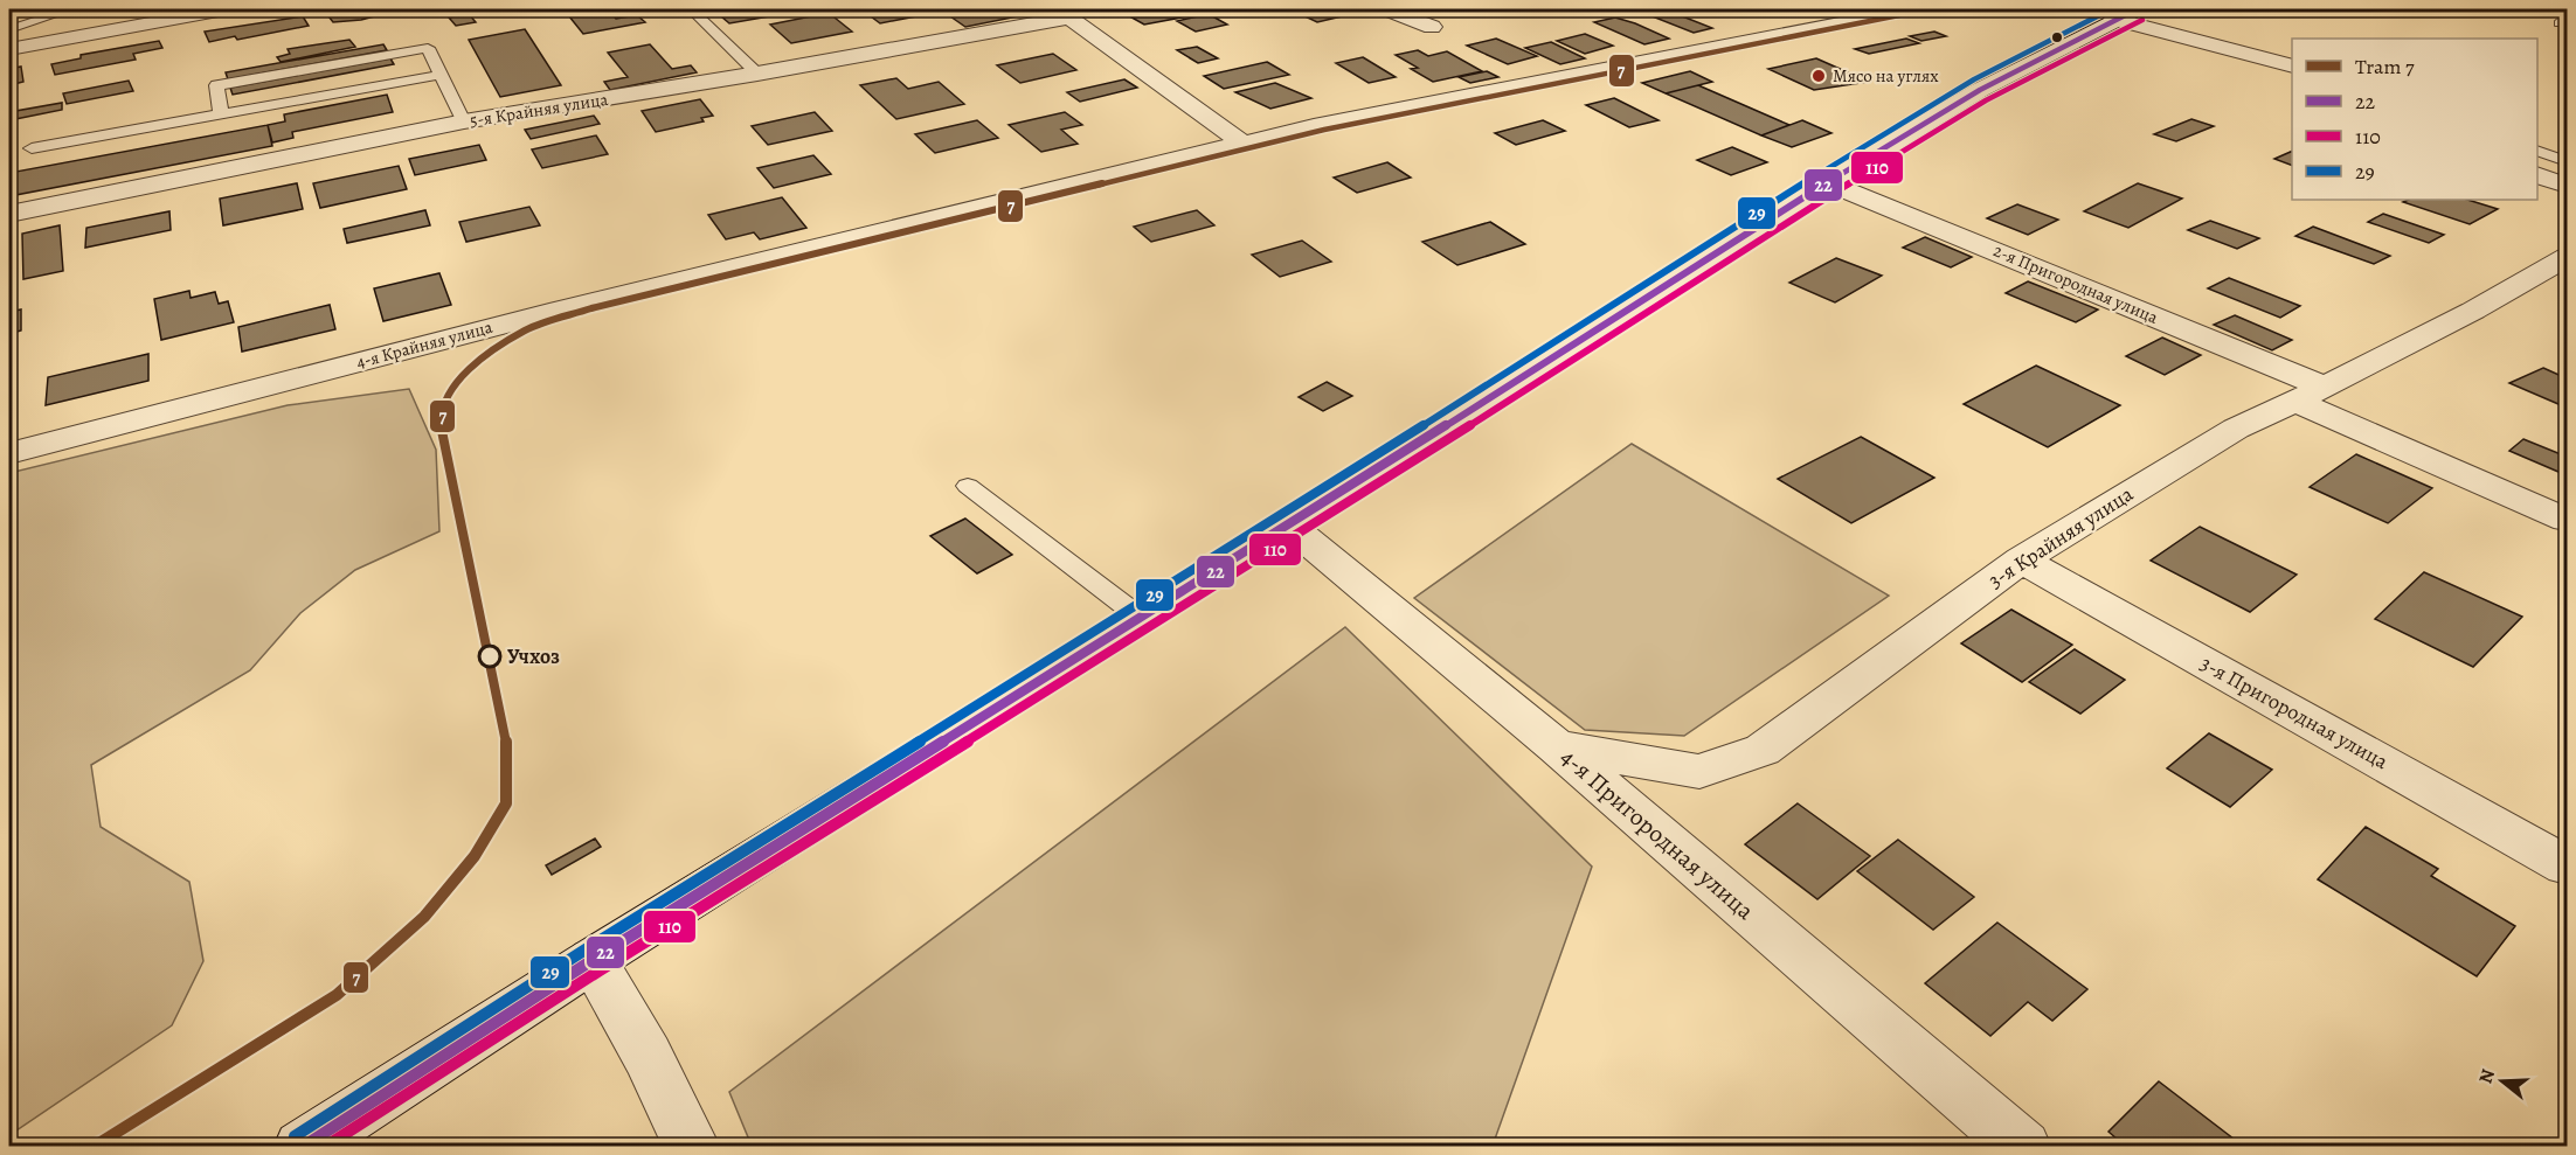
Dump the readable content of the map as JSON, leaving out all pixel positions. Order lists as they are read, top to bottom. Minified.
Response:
{"streets":{"street":["5-я Крайняя улица","2-я Пригородная улица","4-я Крайняя улица","3-я Крайняя улица","3-я Пригородная улица","4-я Пригородная улица"]},"crossings":[["2-я Пригородная улица","3-я Крайняя улица"],["3-я Крайняя улица","3-я Пригородная улица"],["3-я Крайняя улица","4-я Пригородная улица"]],"places":["Мясо на углях","Учхоз"],"lines":["tram line 7","transit line 22","transit line 29","transit line 110"],"legend":["Tram 7","22","110","29"],"north":"left"}
